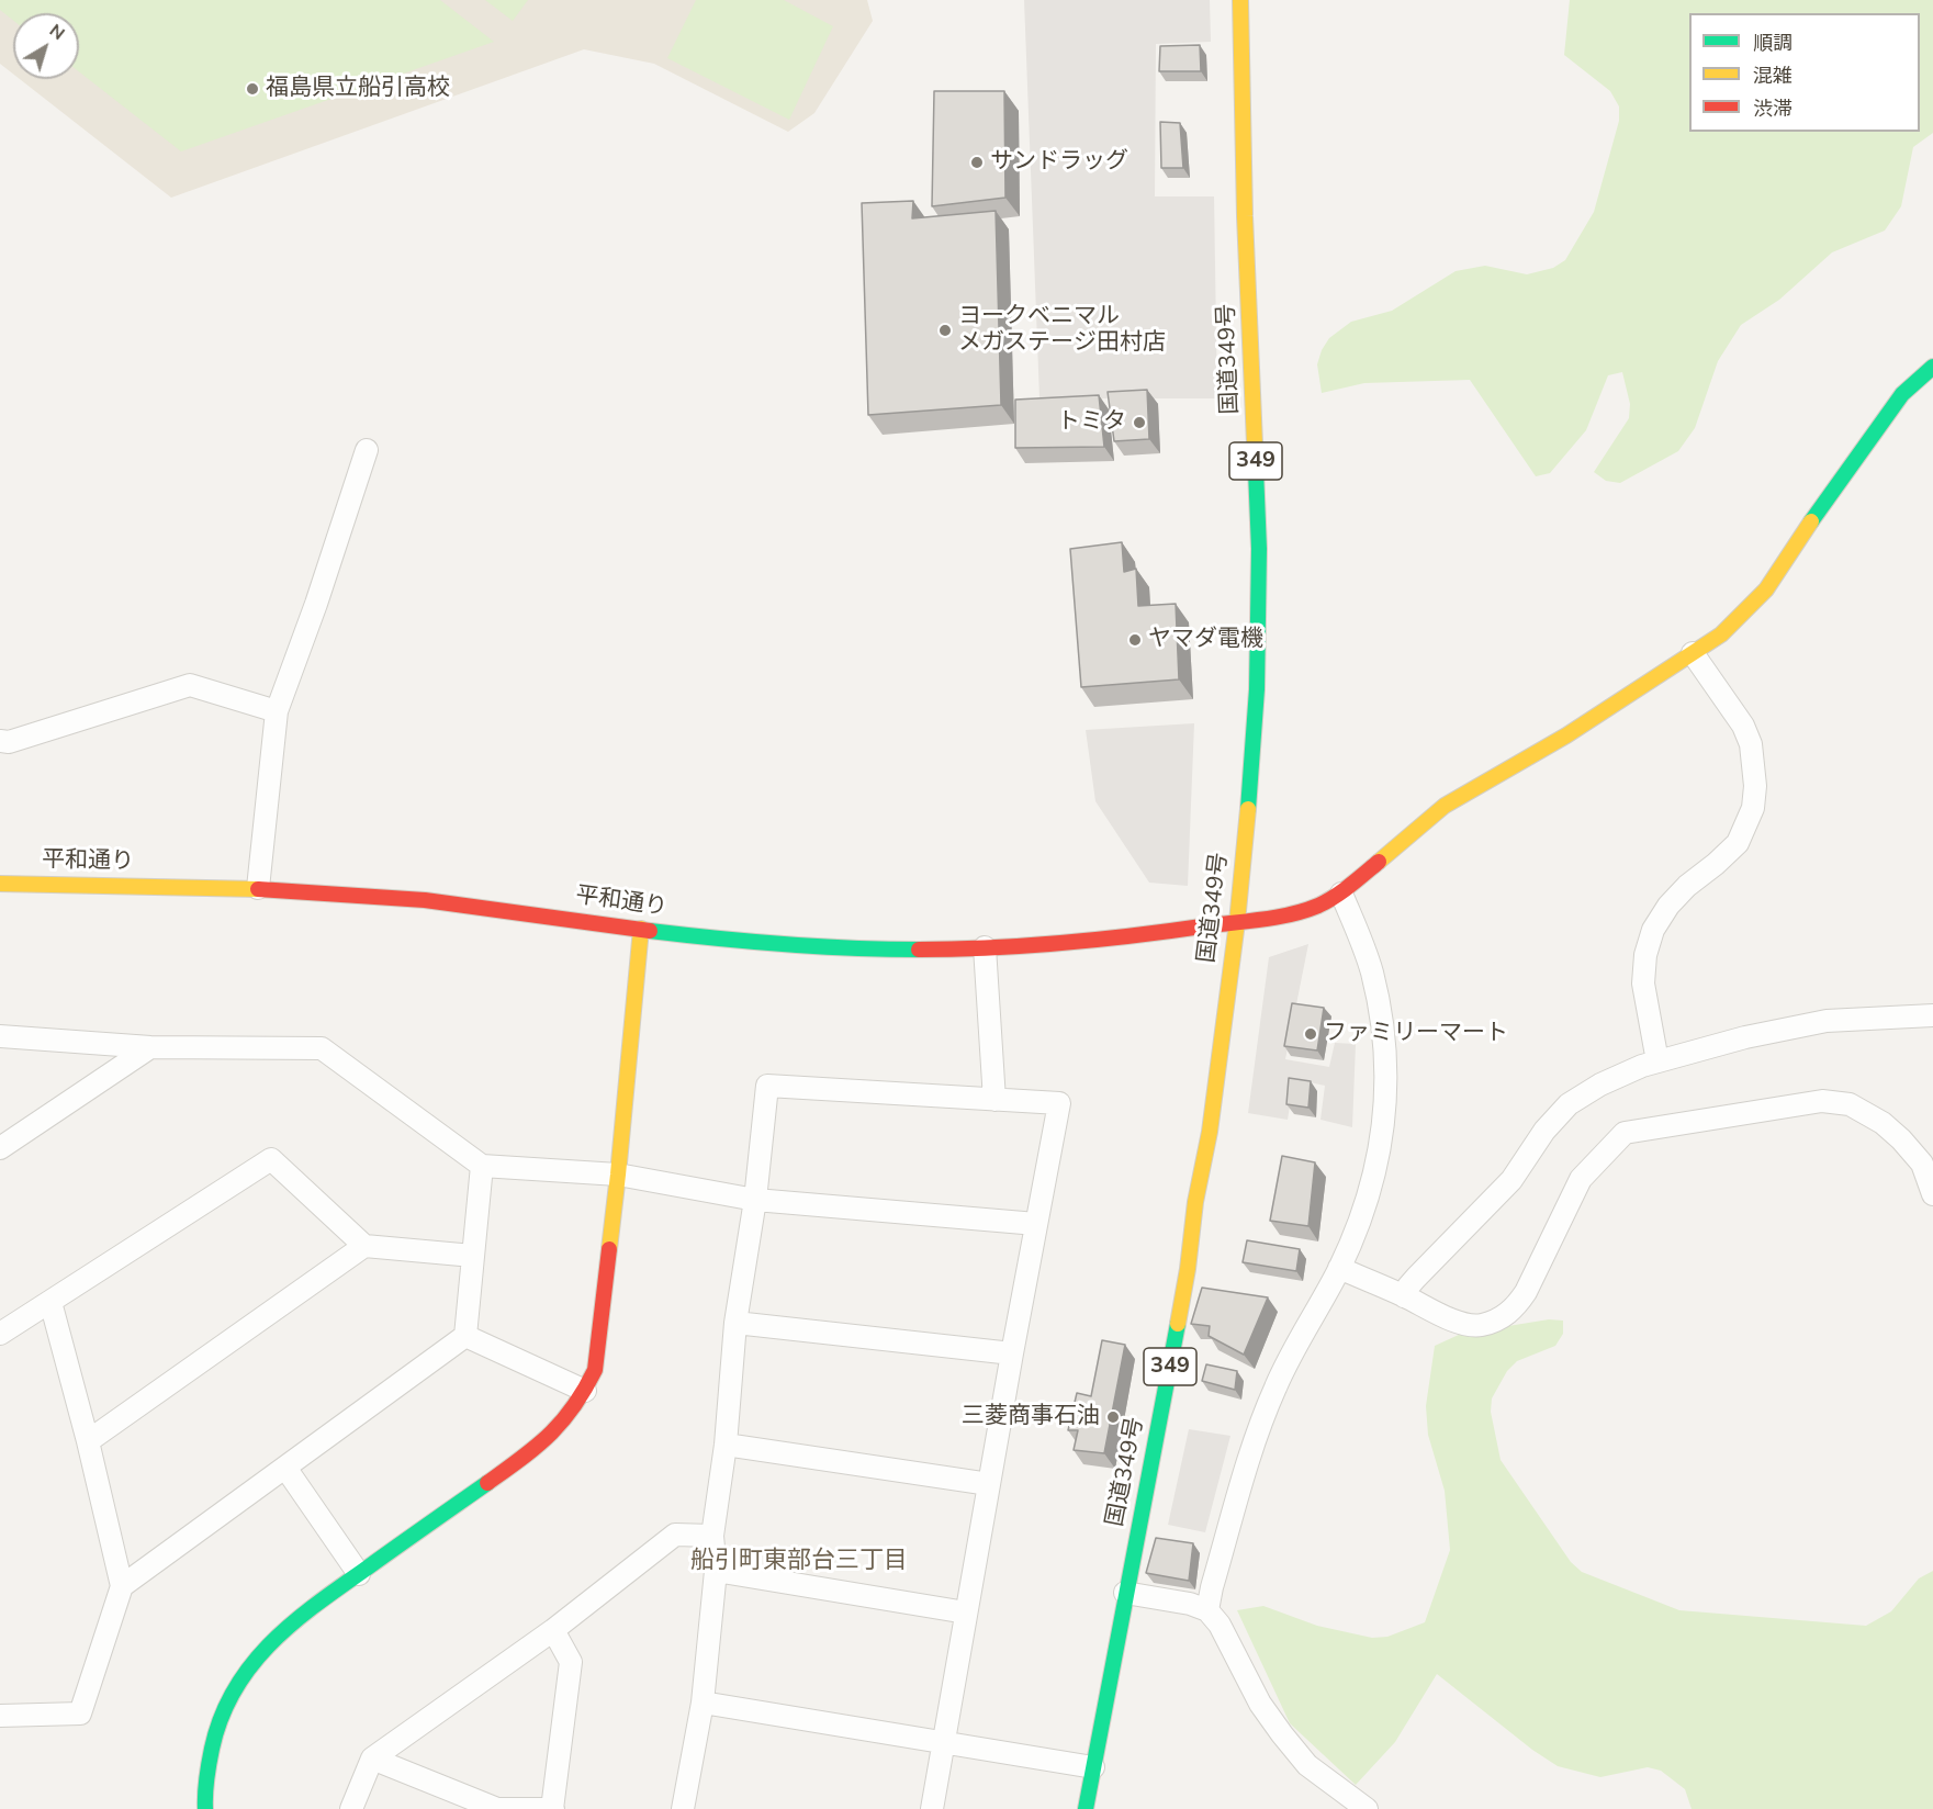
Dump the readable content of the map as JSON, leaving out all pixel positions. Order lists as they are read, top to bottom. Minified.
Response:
{"streets":{"main road":["国道349号","349","平和通り"]},"crossings":[["国道349号","平和通り"]],"districts":["船引町東部台三丁目"],"places":["福島県立船引高校","サンドラッグ","ヨークベニマル メガステージ田村店","トミタ","ヤマダ電機","ファミリーマート","三菱商事石油"],"legend":["順調","混雑","渋滞"],"north":"top right"}
